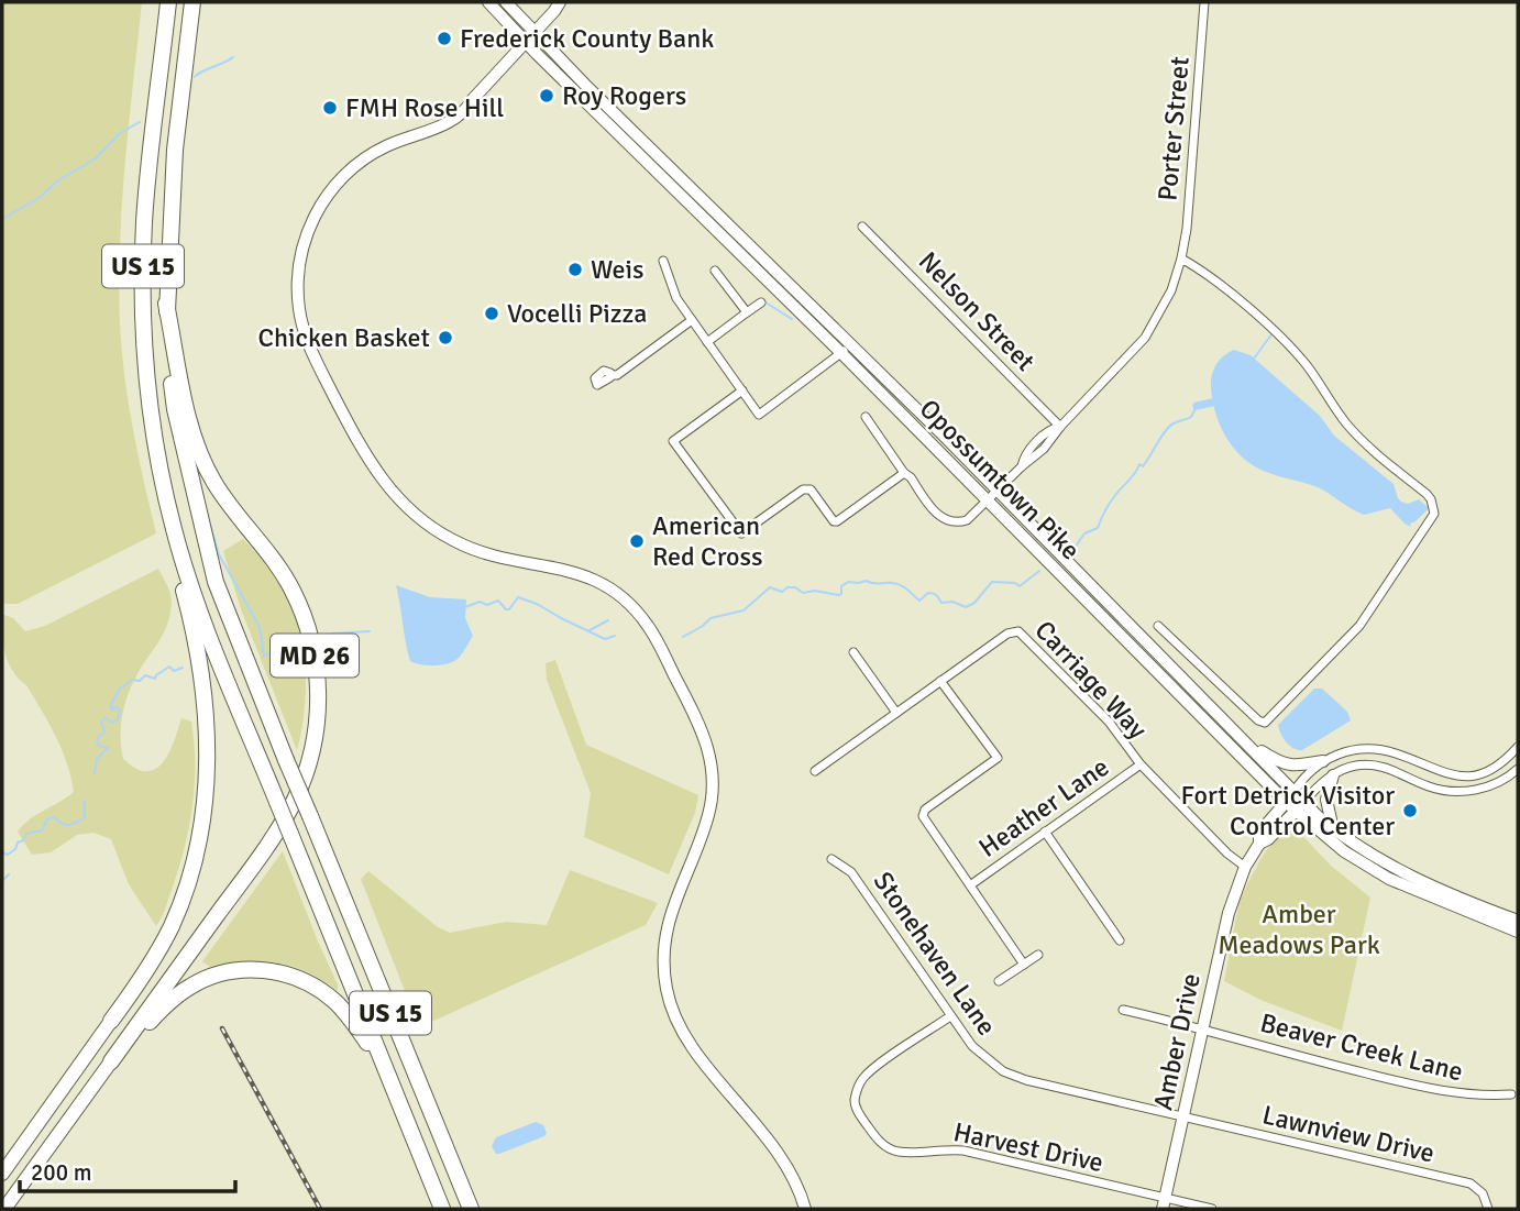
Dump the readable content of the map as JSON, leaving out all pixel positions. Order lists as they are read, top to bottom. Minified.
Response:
{"streets":{"highway":["US 15","MD 26"],"main road":["Opossumtown Pike","Amber Drive"],"street":["Porter Street","Nelson Street","Carriage Way","Heather Lane","Stonehaven Lane","Beaver Creek Lane","Lawnview Drive","Harvest Drive"]},"crossings":[["Porter Street","Nelson Street"],["Porter Street","Opossumtown Pike"],["US 15","MD 26"],["Opossumtown Pike","Amber Drive"],["Carriage Way","Heather Lane"],["Carriage Way","Amber Drive"],["Stonehaven Lane","Amber Drive"],["Stonehaven Lane","Lawnview Drive"],["Stonehaven Lane","Harvest Drive"],["Amber Drive","Beaver Creek Lane"],["Amber Drive","Lawnview Drive"],["Amber Drive","Harvest Drive"]],"parks":["Amber Meadows Park"],"places":["Frederick County Bank","Roy Rogers","FMH Rose Hill","Weis","Vocelli Pizza","Chicken Basket","American Red Cross","Fort Detrick Visitor Control Center"],"scale_bar":"200 m"}
